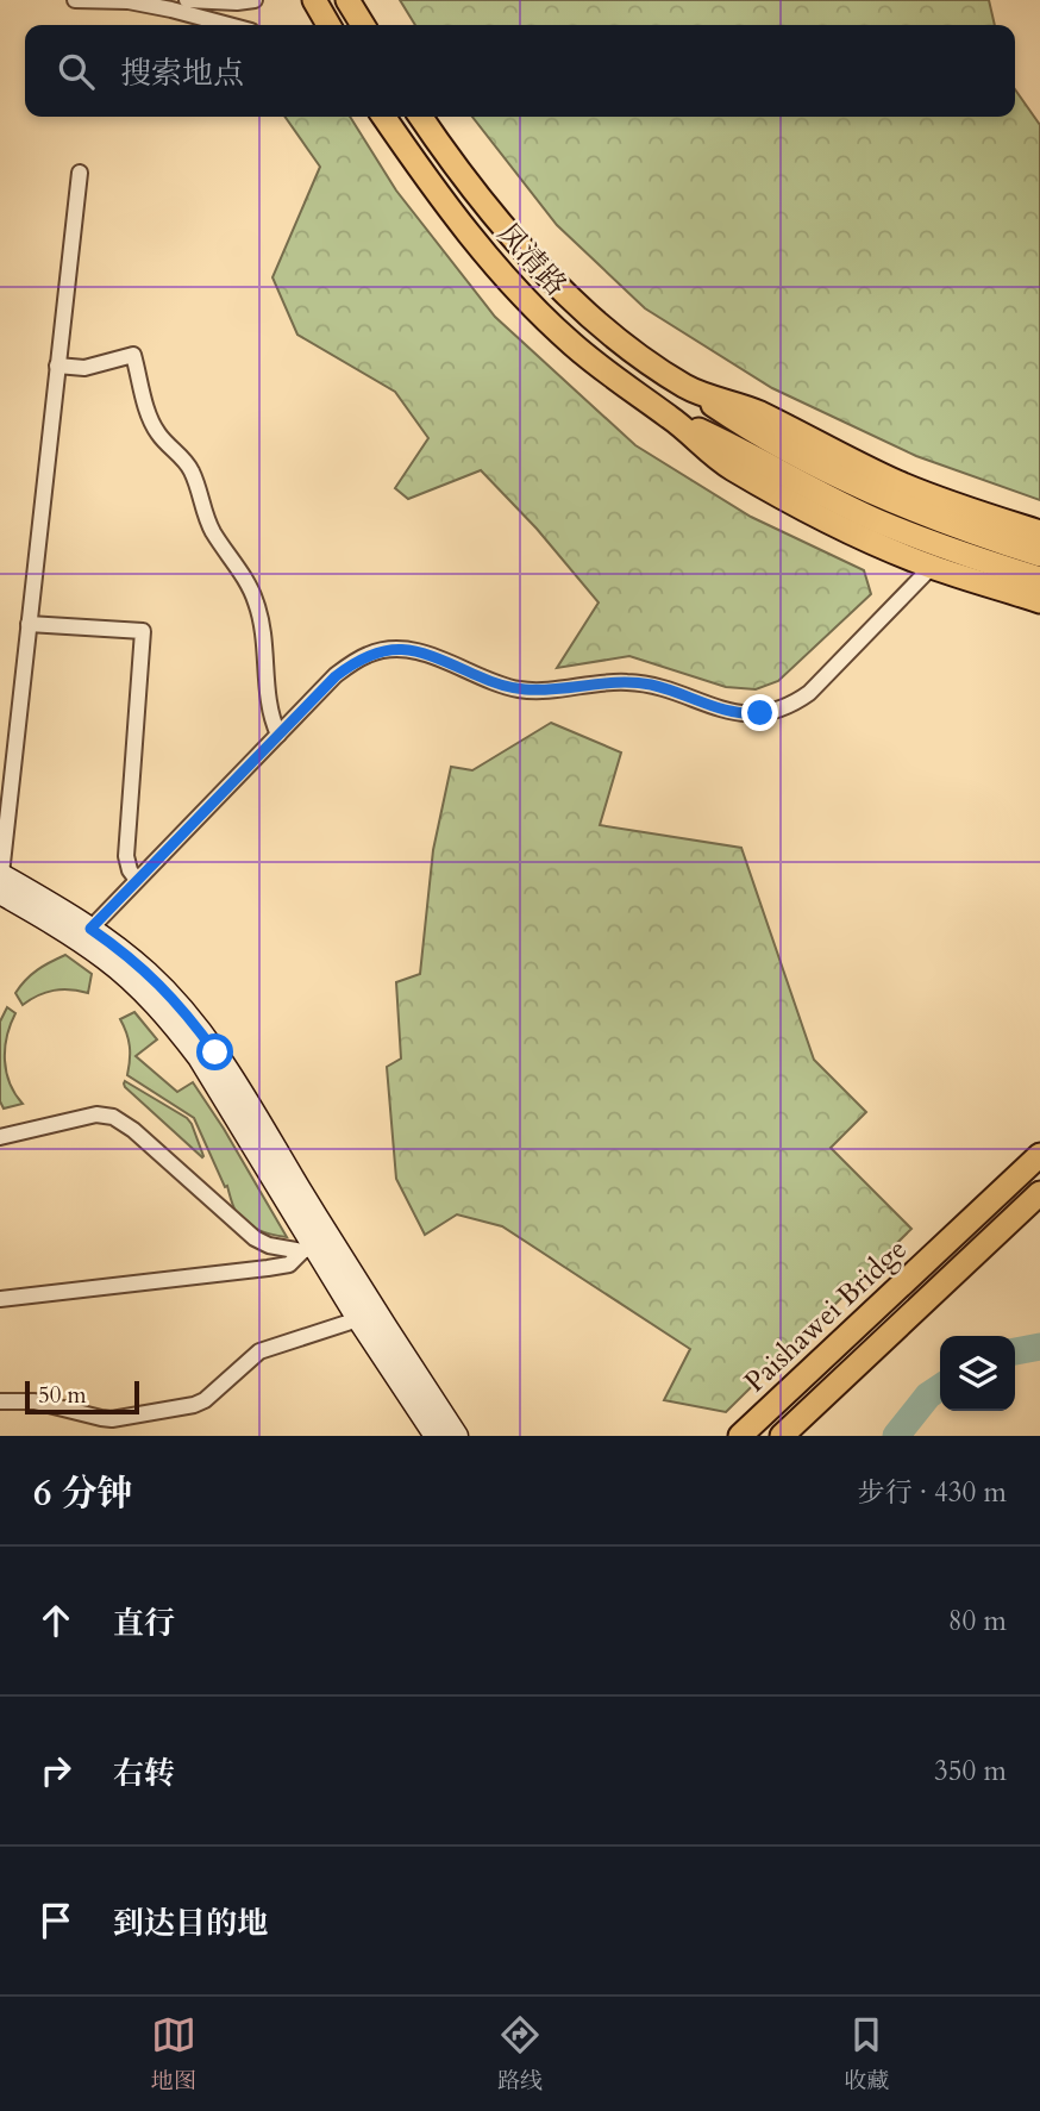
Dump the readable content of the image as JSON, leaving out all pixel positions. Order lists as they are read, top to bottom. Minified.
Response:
{"streets":{"main road":["凤清路","Paishawei Bridge"]},"scale_bar":"50 m","page":{"search":"搜索地点","scale":"50 m","heading":["6 分钟","步行 · 430 m"],"list":[["直行","80 m"],["右转","350 m"],"到达目的地"],"nav":["地图","路线","收藏"]}}
